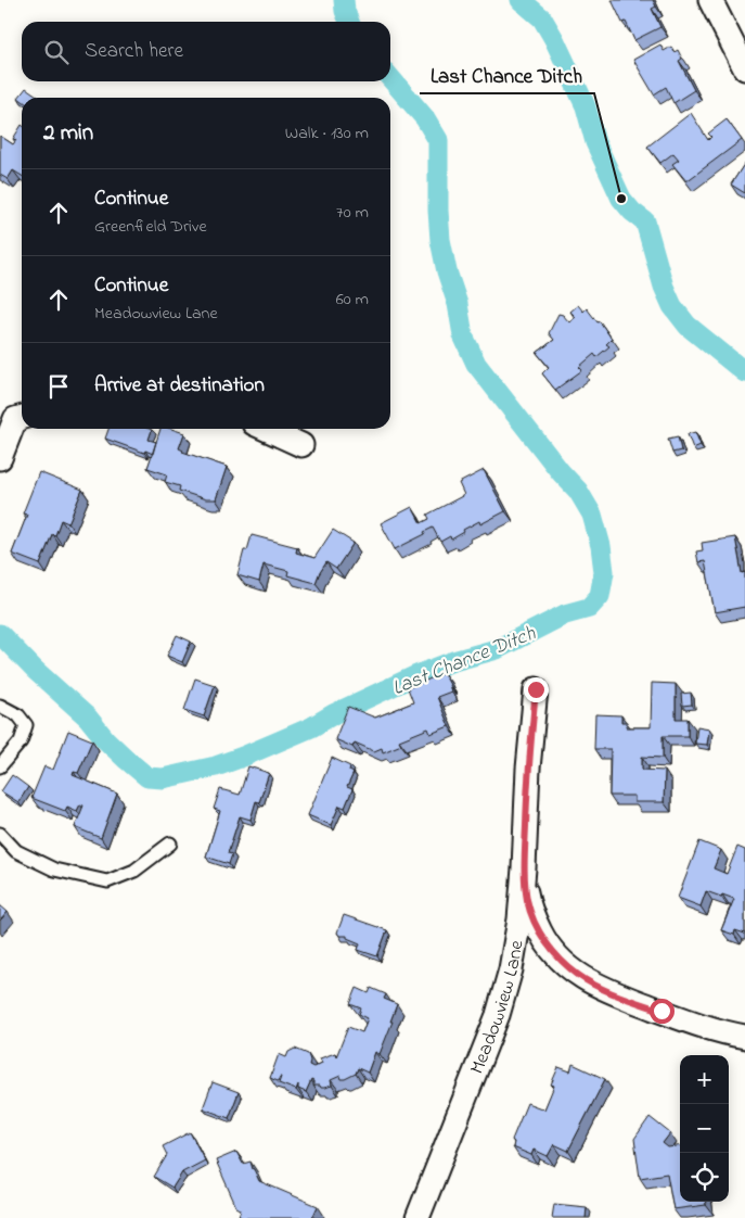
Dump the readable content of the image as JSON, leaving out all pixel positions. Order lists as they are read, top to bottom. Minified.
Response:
{"streets":{"street":["Meadowview Lane"]},"water":["Last Chance Ditch"],"places":["Last Chance Ditch"],"page":{"search":"Search here","heading":["2 min","Walk · 130 m"],"list":[["Continue","Greenfield Drive","70 m"],["Continue","Meadowview Lane","60 m"],"Arrive at destination"],"map_buttons":["+","−"]}}
